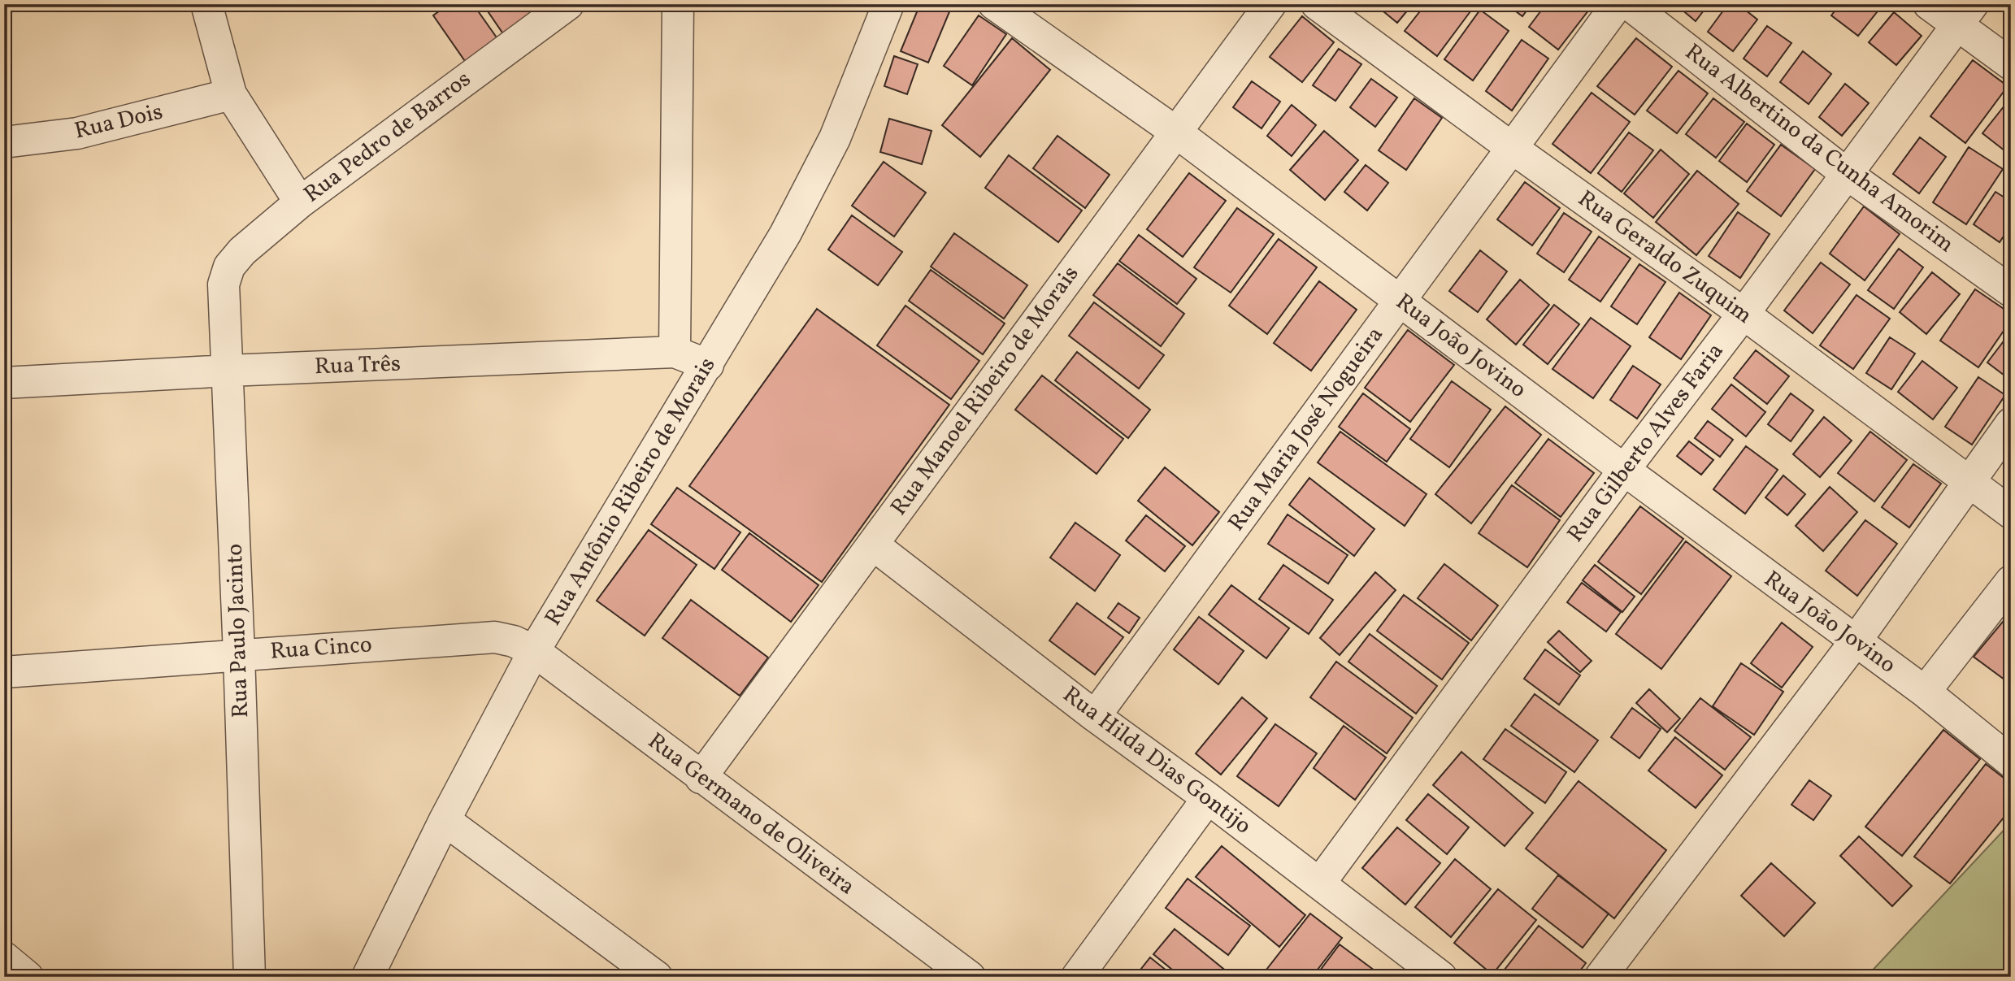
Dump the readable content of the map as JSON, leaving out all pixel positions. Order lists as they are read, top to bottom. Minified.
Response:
{"streets":{"street":["Rua Dois","Rua Pedro de Barros","Rua Albertino da Cunha Amorim","Rua Geraldo Zuquim","Rua João Jovino","Rua Três","Rua Manoel Ribeiro de Morais","Rua Maria José Nogueira","Rua Gilberto Alves Faria","Rua Antônio Ribeiro de Morais","Rua Paulo Jacinto","Rua Cinco","Rua Hilda Dias Gontijo","Rua Germano de Oliveira"]},"crossings":[["Rua Pedro de Barros","Rua Paulo Jacinto"],["Rua Albertino da Cunha Amorim","Rua Gilberto Alves Faria"],["Rua Geraldo Zuquim","Rua Maria José Nogueira"],["Rua Geraldo Zuquim","Rua Gilberto Alves Faria"],["Rua João Jovino","Rua Manoel Ribeiro de Morais"],["Rua João Jovino","Rua Maria José Nogueira"],["Rua João Jovino","Rua Gilberto Alves Faria"],["Rua Três","Rua Antônio Ribeiro de Morais"],["Rua Três","Rua Paulo Jacinto"],["Rua Manoel Ribeiro de Morais","Rua Hilda Dias Gontijo"],["Rua Manoel Ribeiro de Morais","Rua Germano de Oliveira"],["Rua Maria José Nogueira","Rua Hilda Dias Gontijo"],["Rua Gilberto Alves Faria","Rua Hilda Dias Gontijo"],["Rua Antônio Ribeiro de Morais","Rua Cinco"],["Rua Antônio Ribeiro de Morais","Rua Germano de Oliveira"],["Rua Paulo Jacinto","Rua Cinco"],["Rua Cinco","Rua Germano de Oliveira"]]}
